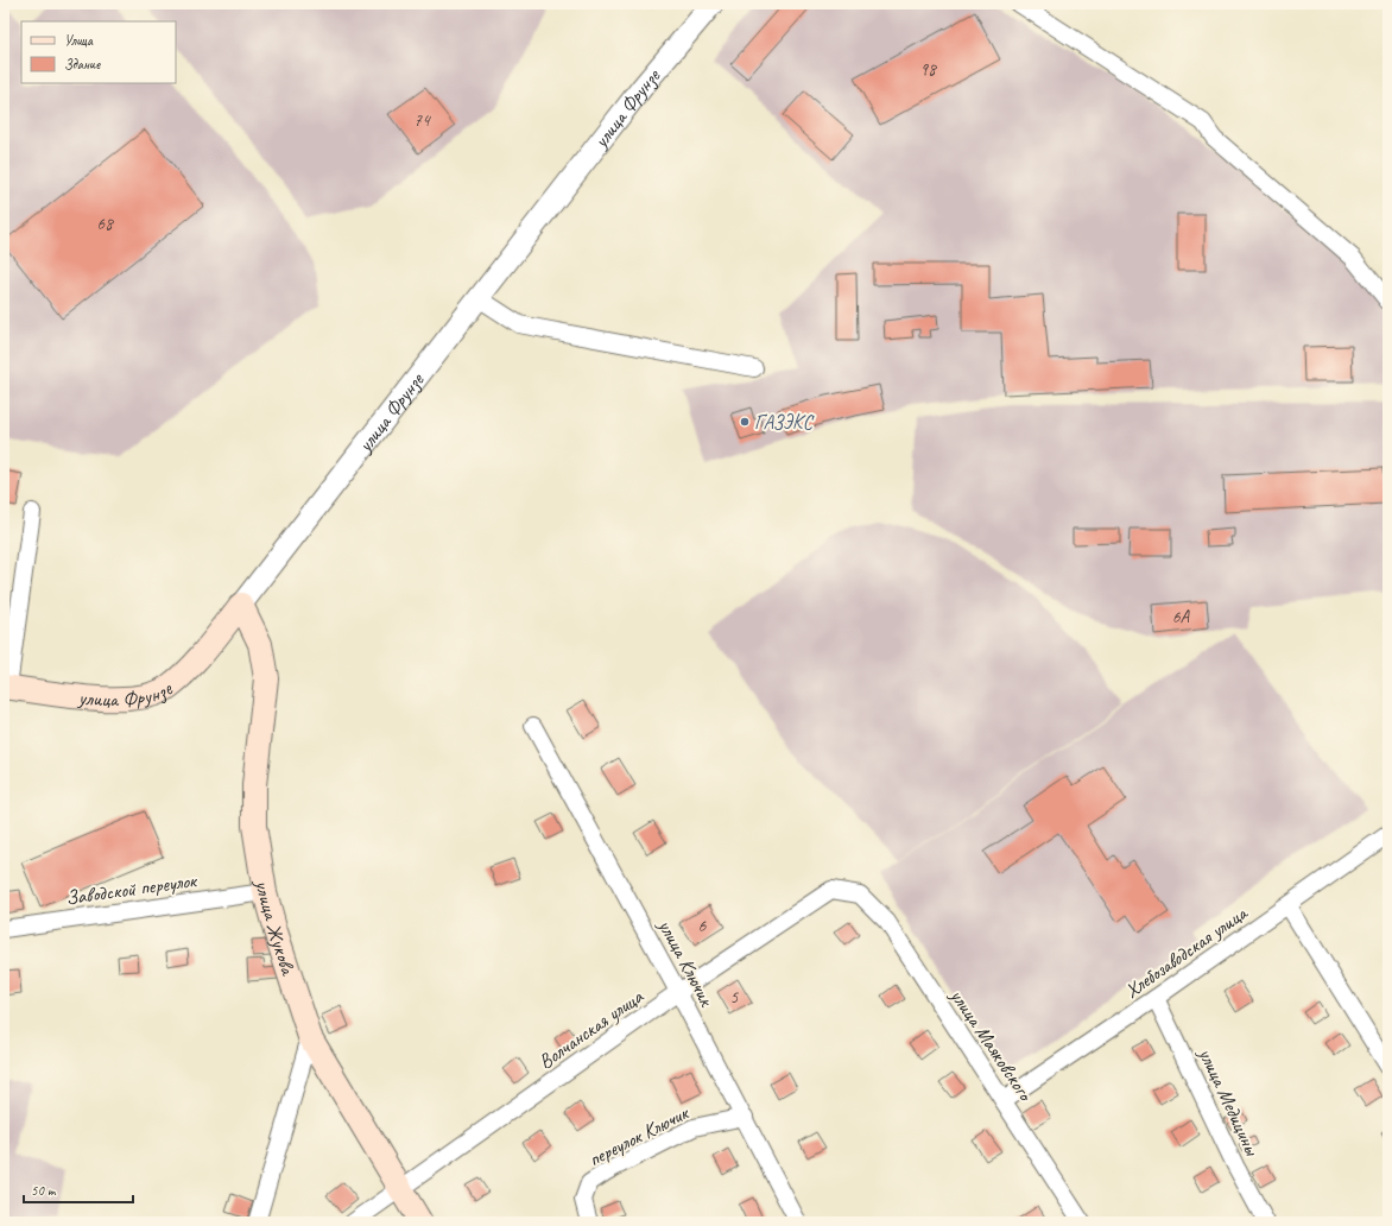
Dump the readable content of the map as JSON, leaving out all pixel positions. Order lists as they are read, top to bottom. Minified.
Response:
{"streets":{"main road":["улица Фрунзе","улица Жукова"],"street":["Заводской переулок","Хлебозаводская улица","улица Ключик","Волчанская улица","улица Маяковского","улица Медицины","переулок Ключик"]},"crossings":[["улица Фрунзе","улица Жукова"],["Заводской переулок","улица Жукова"],["улица Жукова","Волчанская улица"],["Хлебозаводская улица","улица Маяковского"],["Хлебозаводская улица","улица Медицины"],["улица Ключик","Волчанская улица"],["улица Ключик","переулок Ключик"],["Волчанская улица","улица Маяковского"]],"places":["ГАЗЭКС"],"house_numbers":["98","74","68","6А","6","5"],"legend":["Улица","Здание"],"scale_bar":"50 m"}
